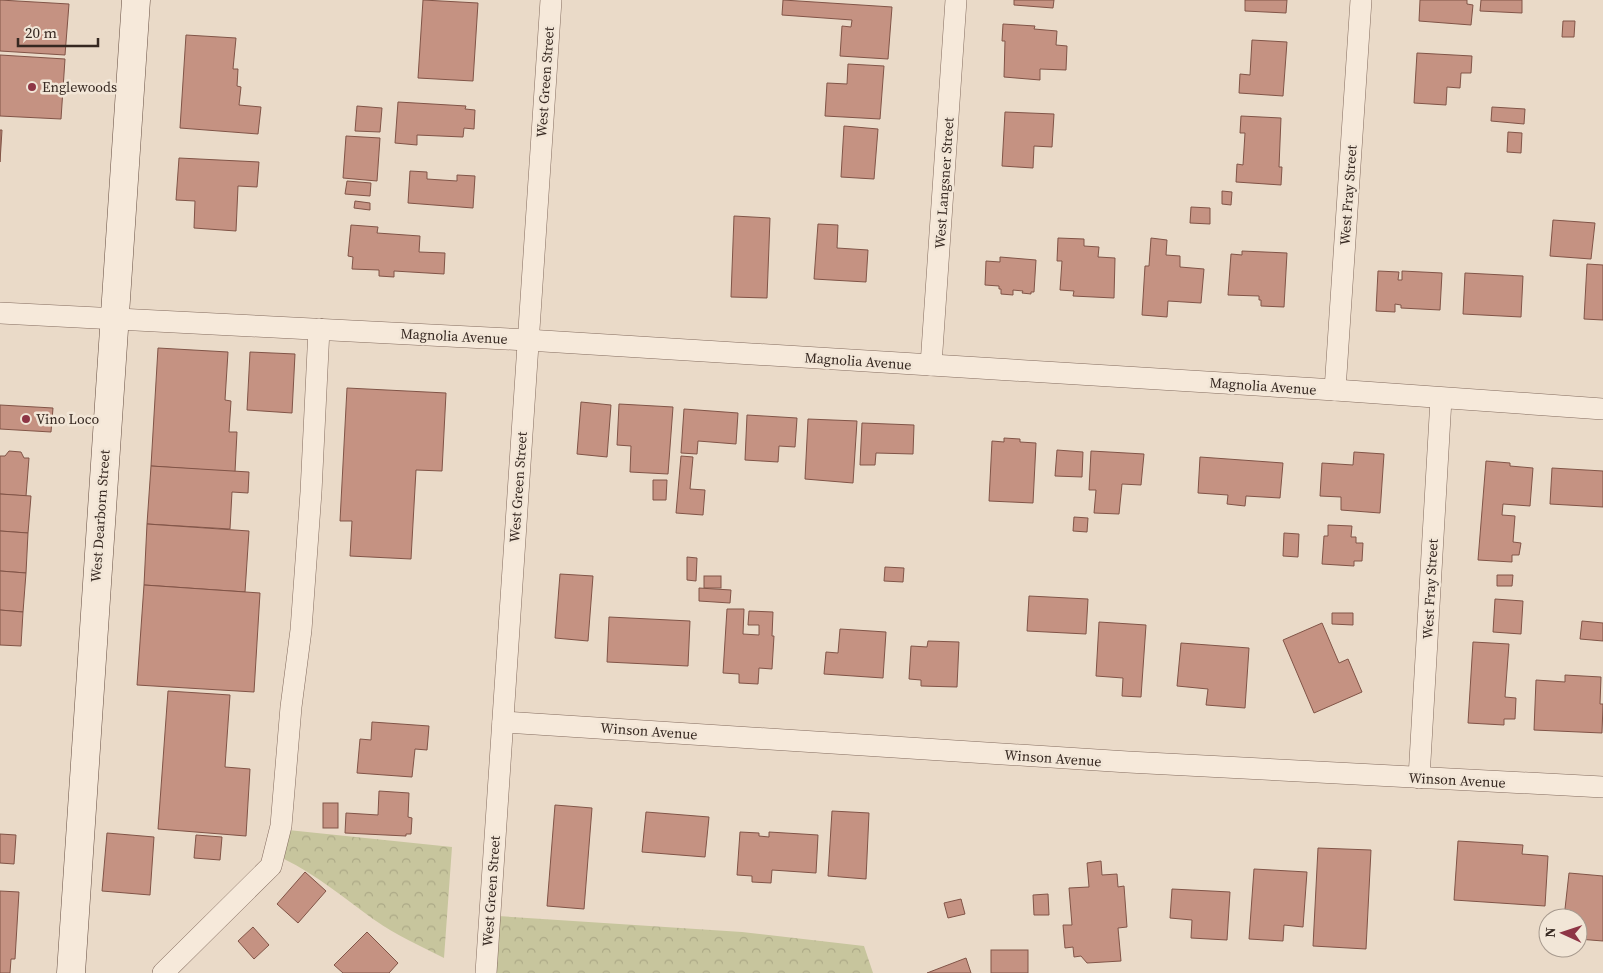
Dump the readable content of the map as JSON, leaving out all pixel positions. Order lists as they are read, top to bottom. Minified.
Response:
{"streets":{"street":["West Green Street","West Langsner Street","West Fray Street","Magnolia Avenue","West Dearborn Street","Winson Avenue"]},"crossings":[["West Green Street","Magnolia Avenue"],["West Green Street","Winson Avenue"],["West Langsner Street","Magnolia Avenue"],["West Fray Street","Magnolia Avenue"],["West Fray Street","Winson Avenue"],["Magnolia Avenue","West Dearborn Street"]],"places":["Englewoods","Vino Loco"],"scale_bar":"20 m","north":"left"}
